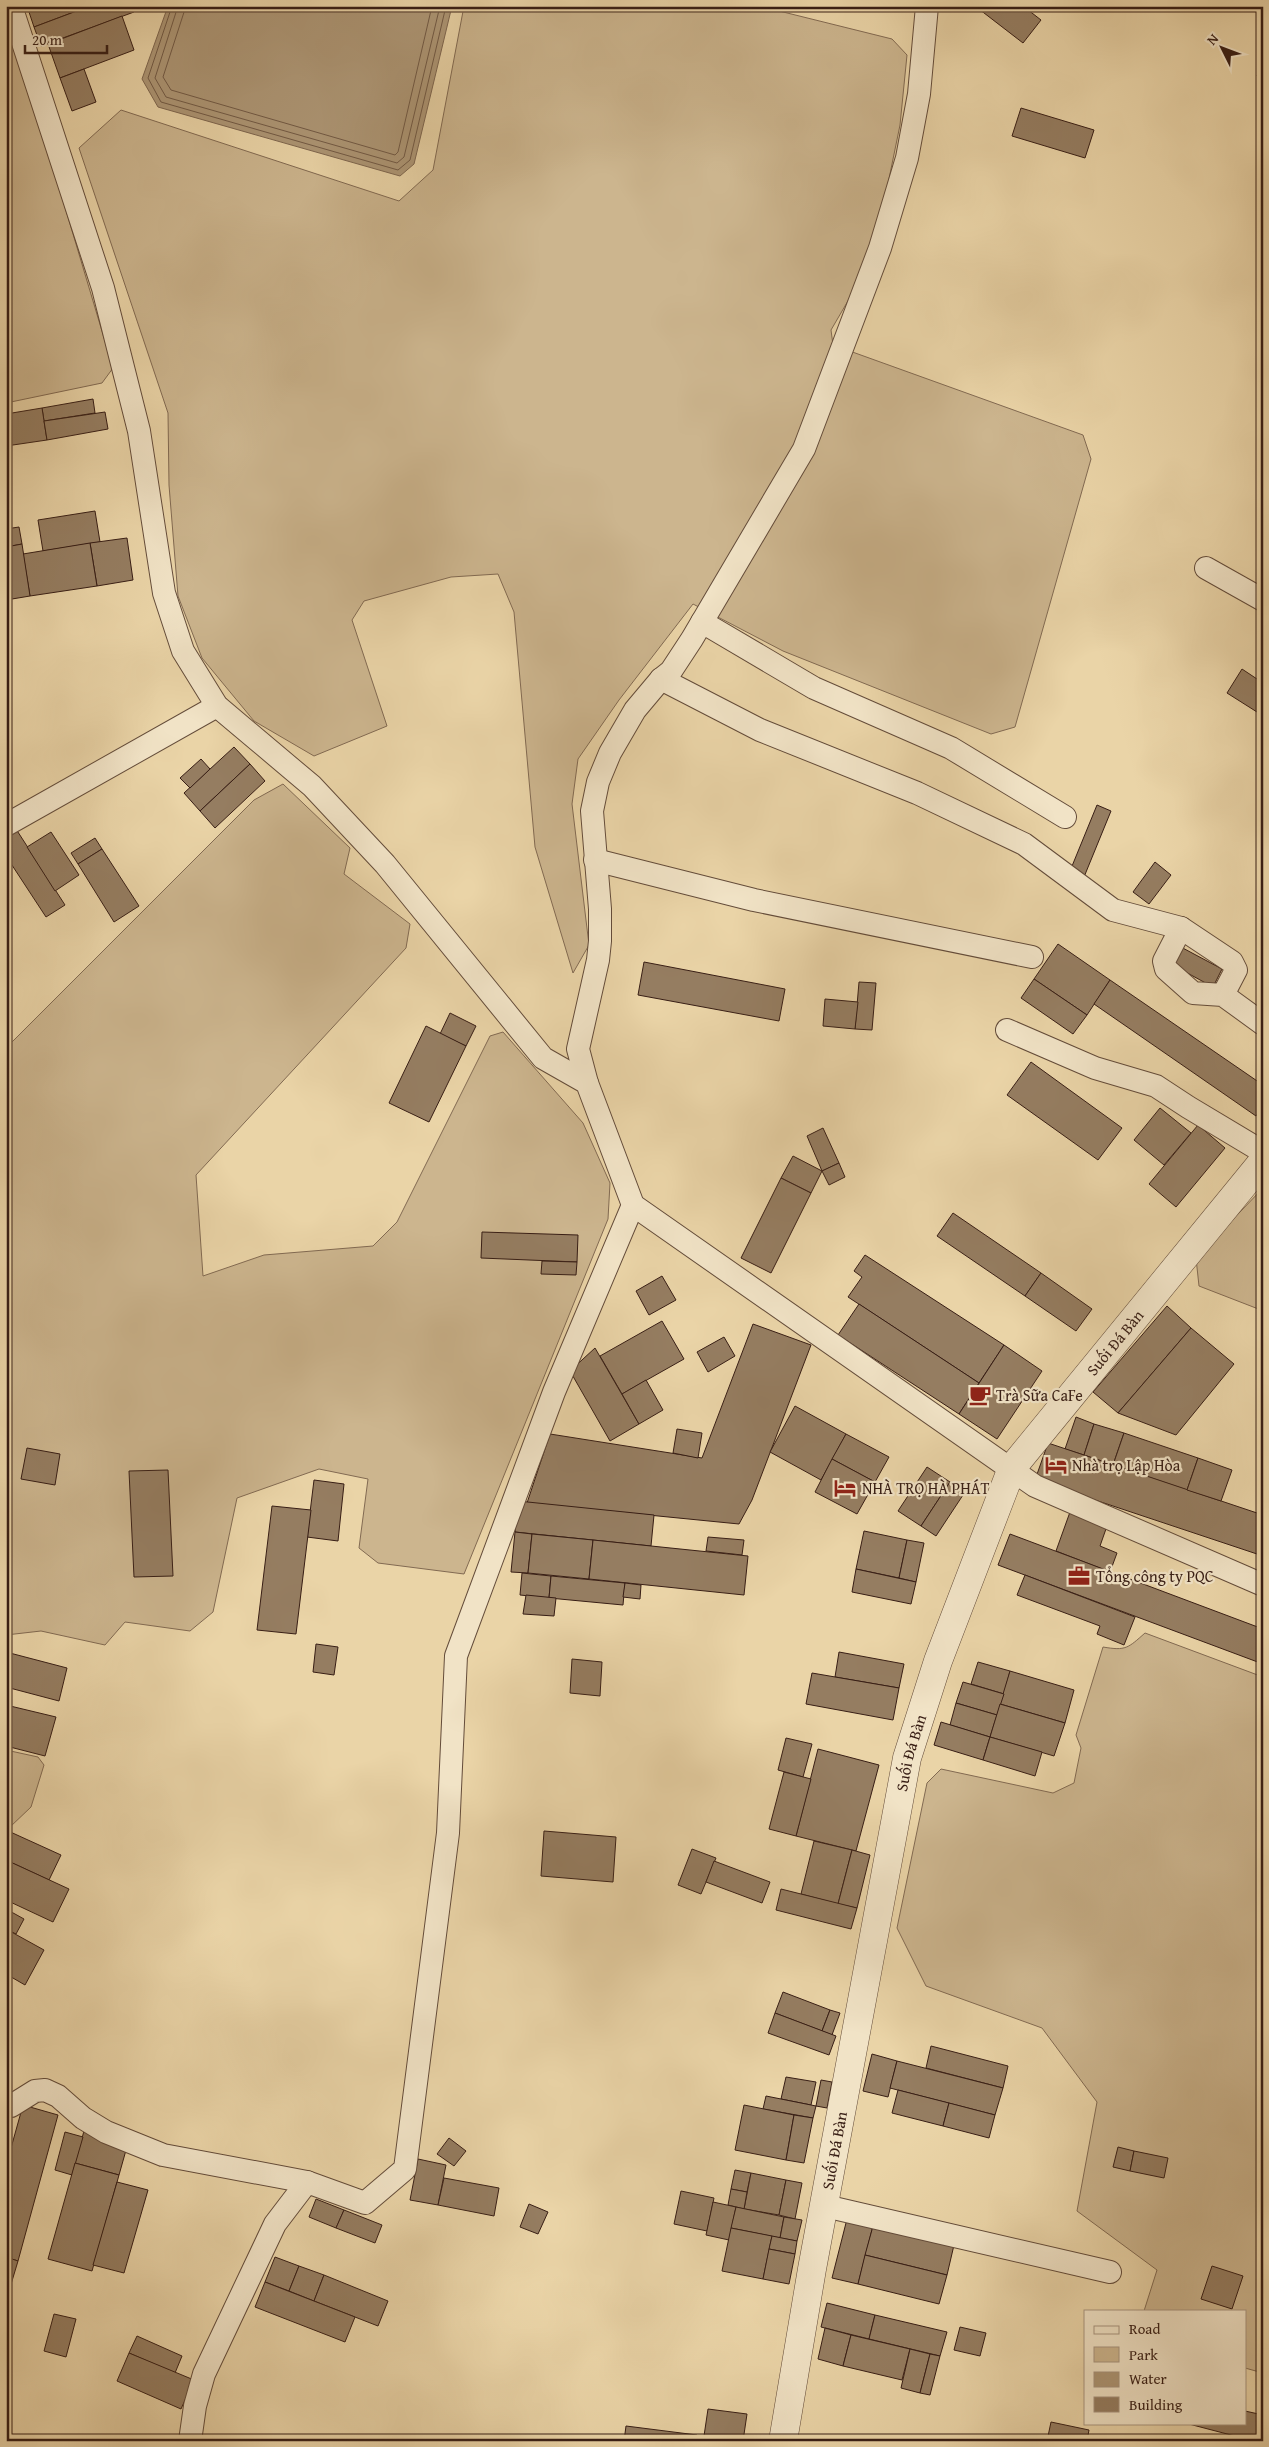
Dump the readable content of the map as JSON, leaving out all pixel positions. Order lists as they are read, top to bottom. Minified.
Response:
{"streets":{"street":["Suối Đá Bàn"]},"places":{"cafe":["Trà Sữa CaFe"],"hotel":["Nhà trọ Lập Hòa","NHÀ TRỌ HÀ PHÁT"],"office":["Tổng công ty PQC"]},"legend":["Road","Park","Water","Building"],"scale_bar":"20 m","north":"top left"}
